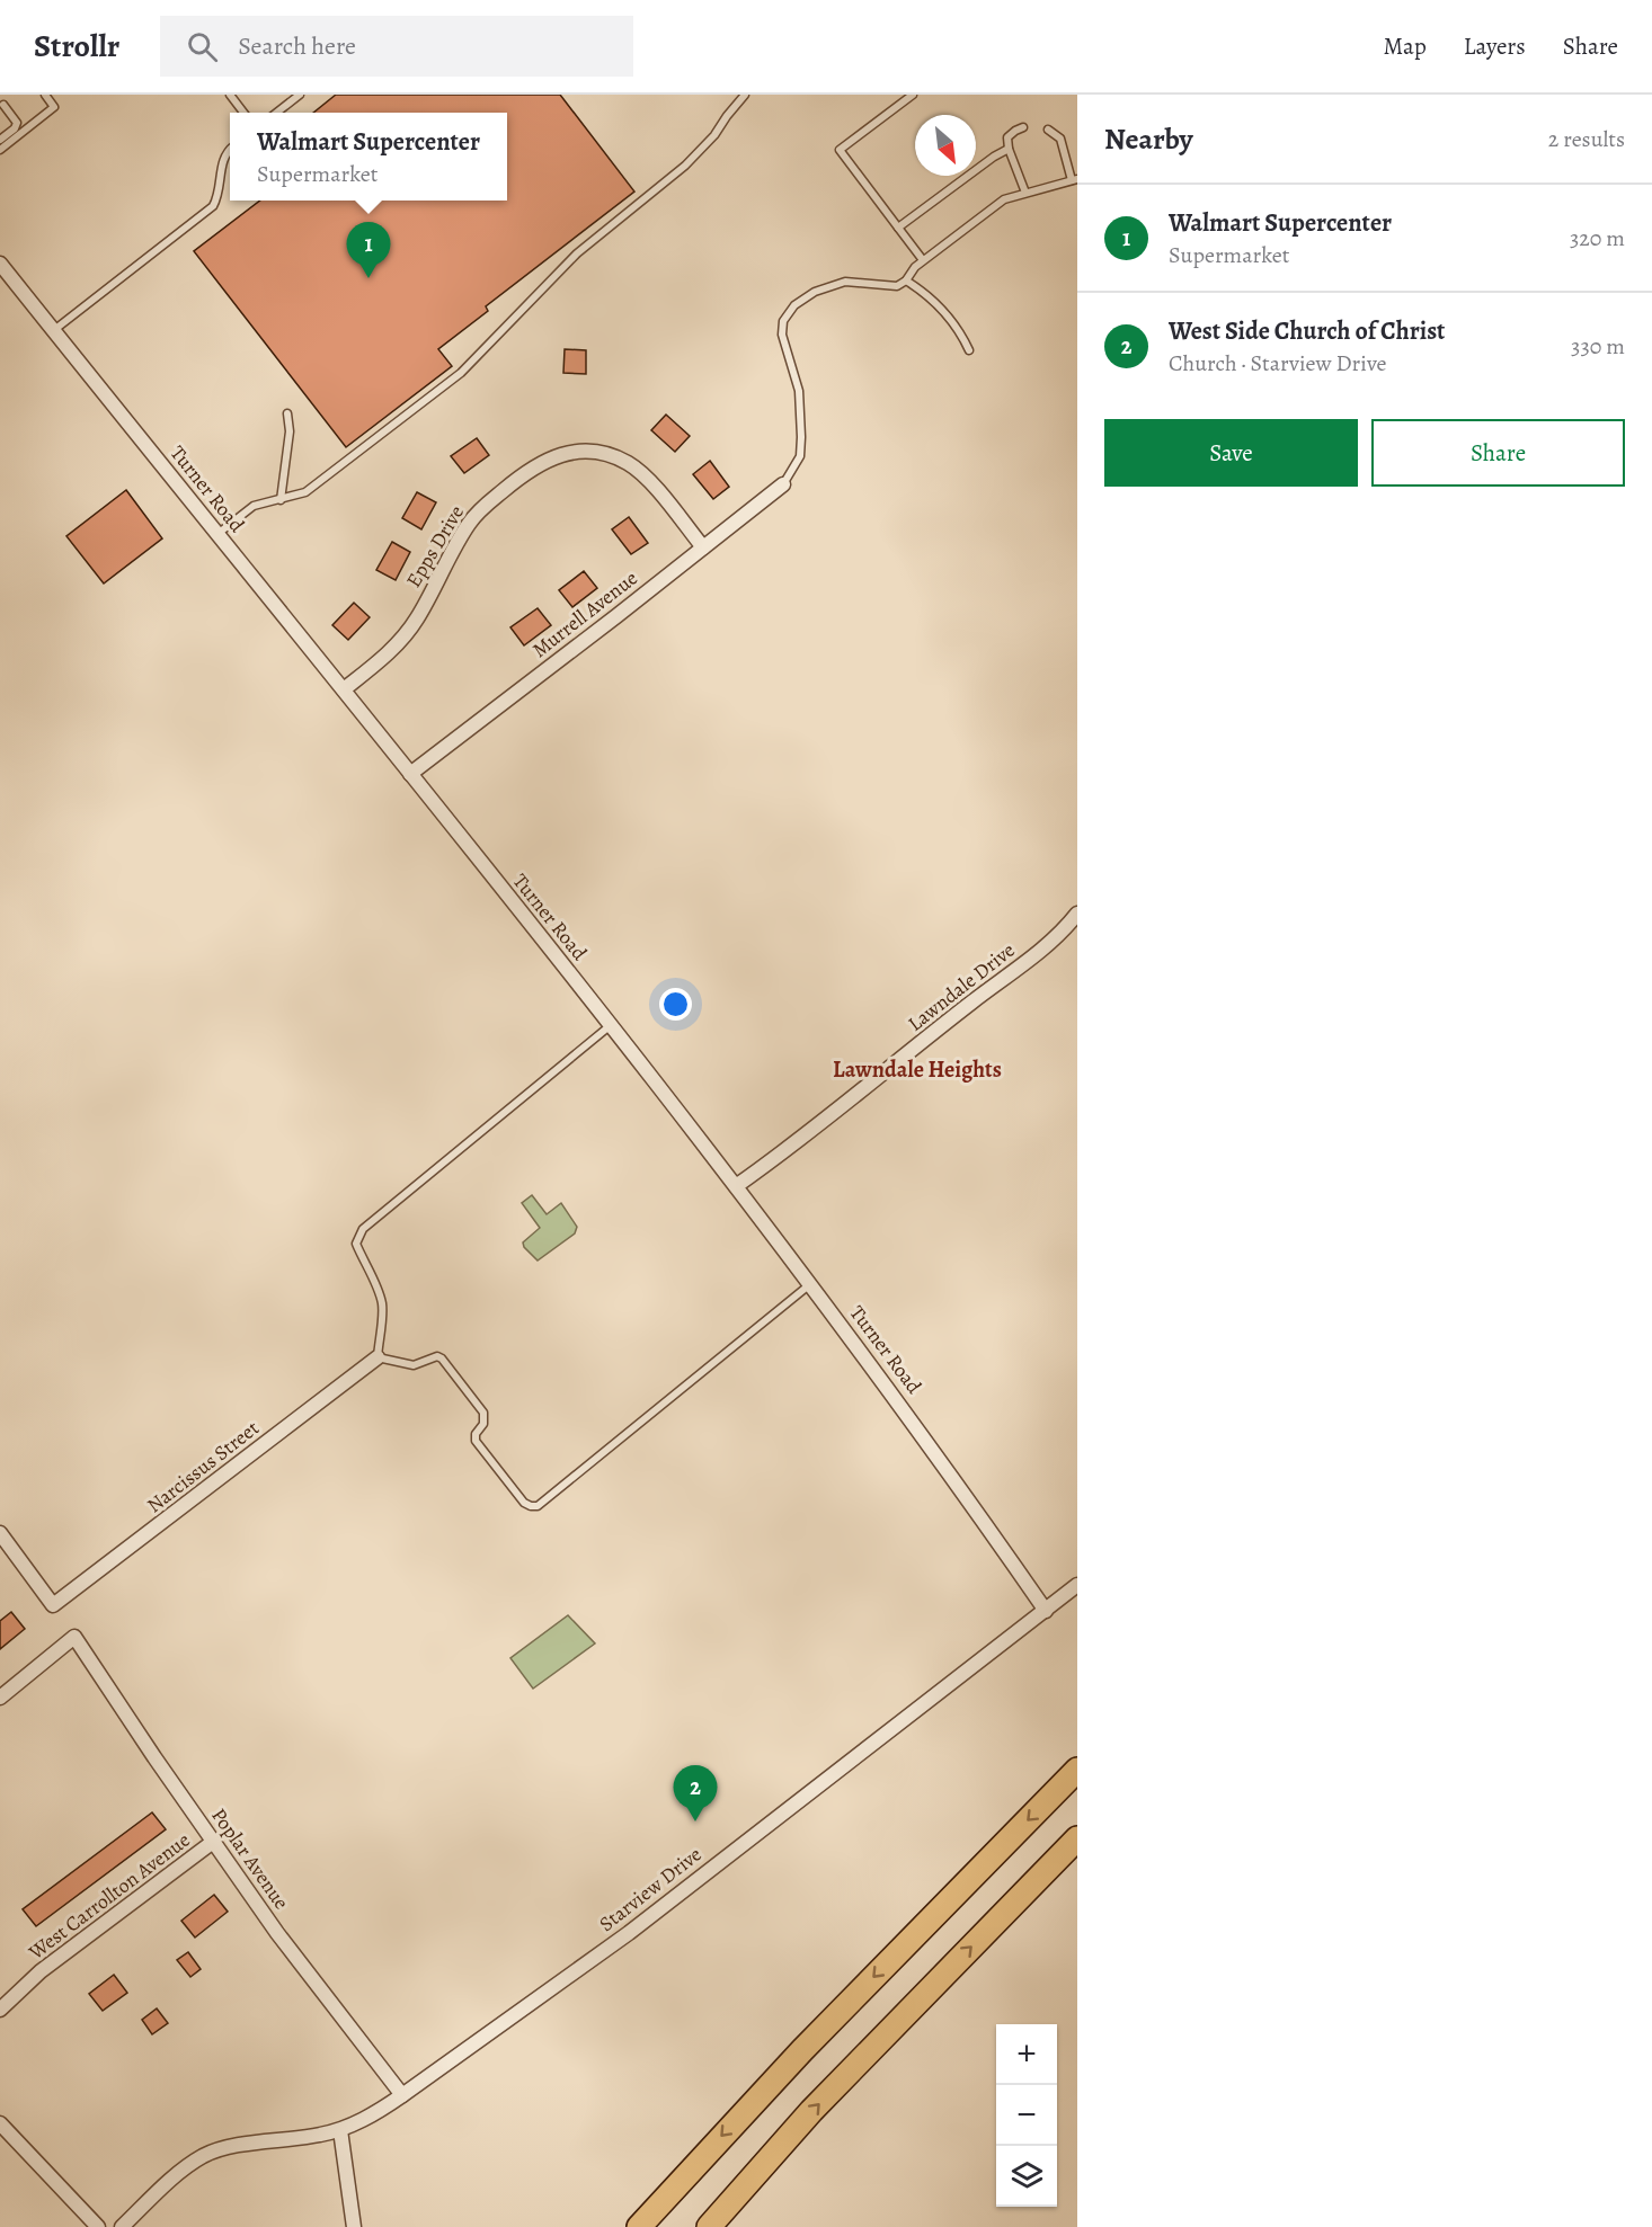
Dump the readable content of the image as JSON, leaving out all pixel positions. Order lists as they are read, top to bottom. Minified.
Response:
{"streets":{"street":["Turner Road","Epps Drive","Murrell Avenue","Lawndale Drive","Narcissus Street","Poplar Avenue","Starview Drive","West Carrollton Avenue"]},"crossings":[["Turner Road","Epps Drive"],["Turner Road","Murrell Avenue"],["Turner Road","Lawndale Drive"],["Turner Road","Starview Drive"],["Epps Drive","Murrell Avenue"],["Poplar Avenue","Starview Drive"],["Poplar Avenue","West Carrollton Avenue"]],"districts":["Lawndale Heights"],"north":"bottom right","page":{"header":"Strollr","search":"Search here","nav":["Map","Layers","Share"],"heading":["Nearby","2 results"],"popup":["Walmart Supercenter","Supermarket"],"list":[{"mark":"1","name":"Walmart Supercenter","note":"Supermarket","value":"320 m"},{"mark":"2","name":"West Side Church of Christ","note":"Church · Starview Drive","value":"330 m"}],"pins":["1","2"],"buttons":["Save","Share"],"map_buttons":["+","−"]}}
